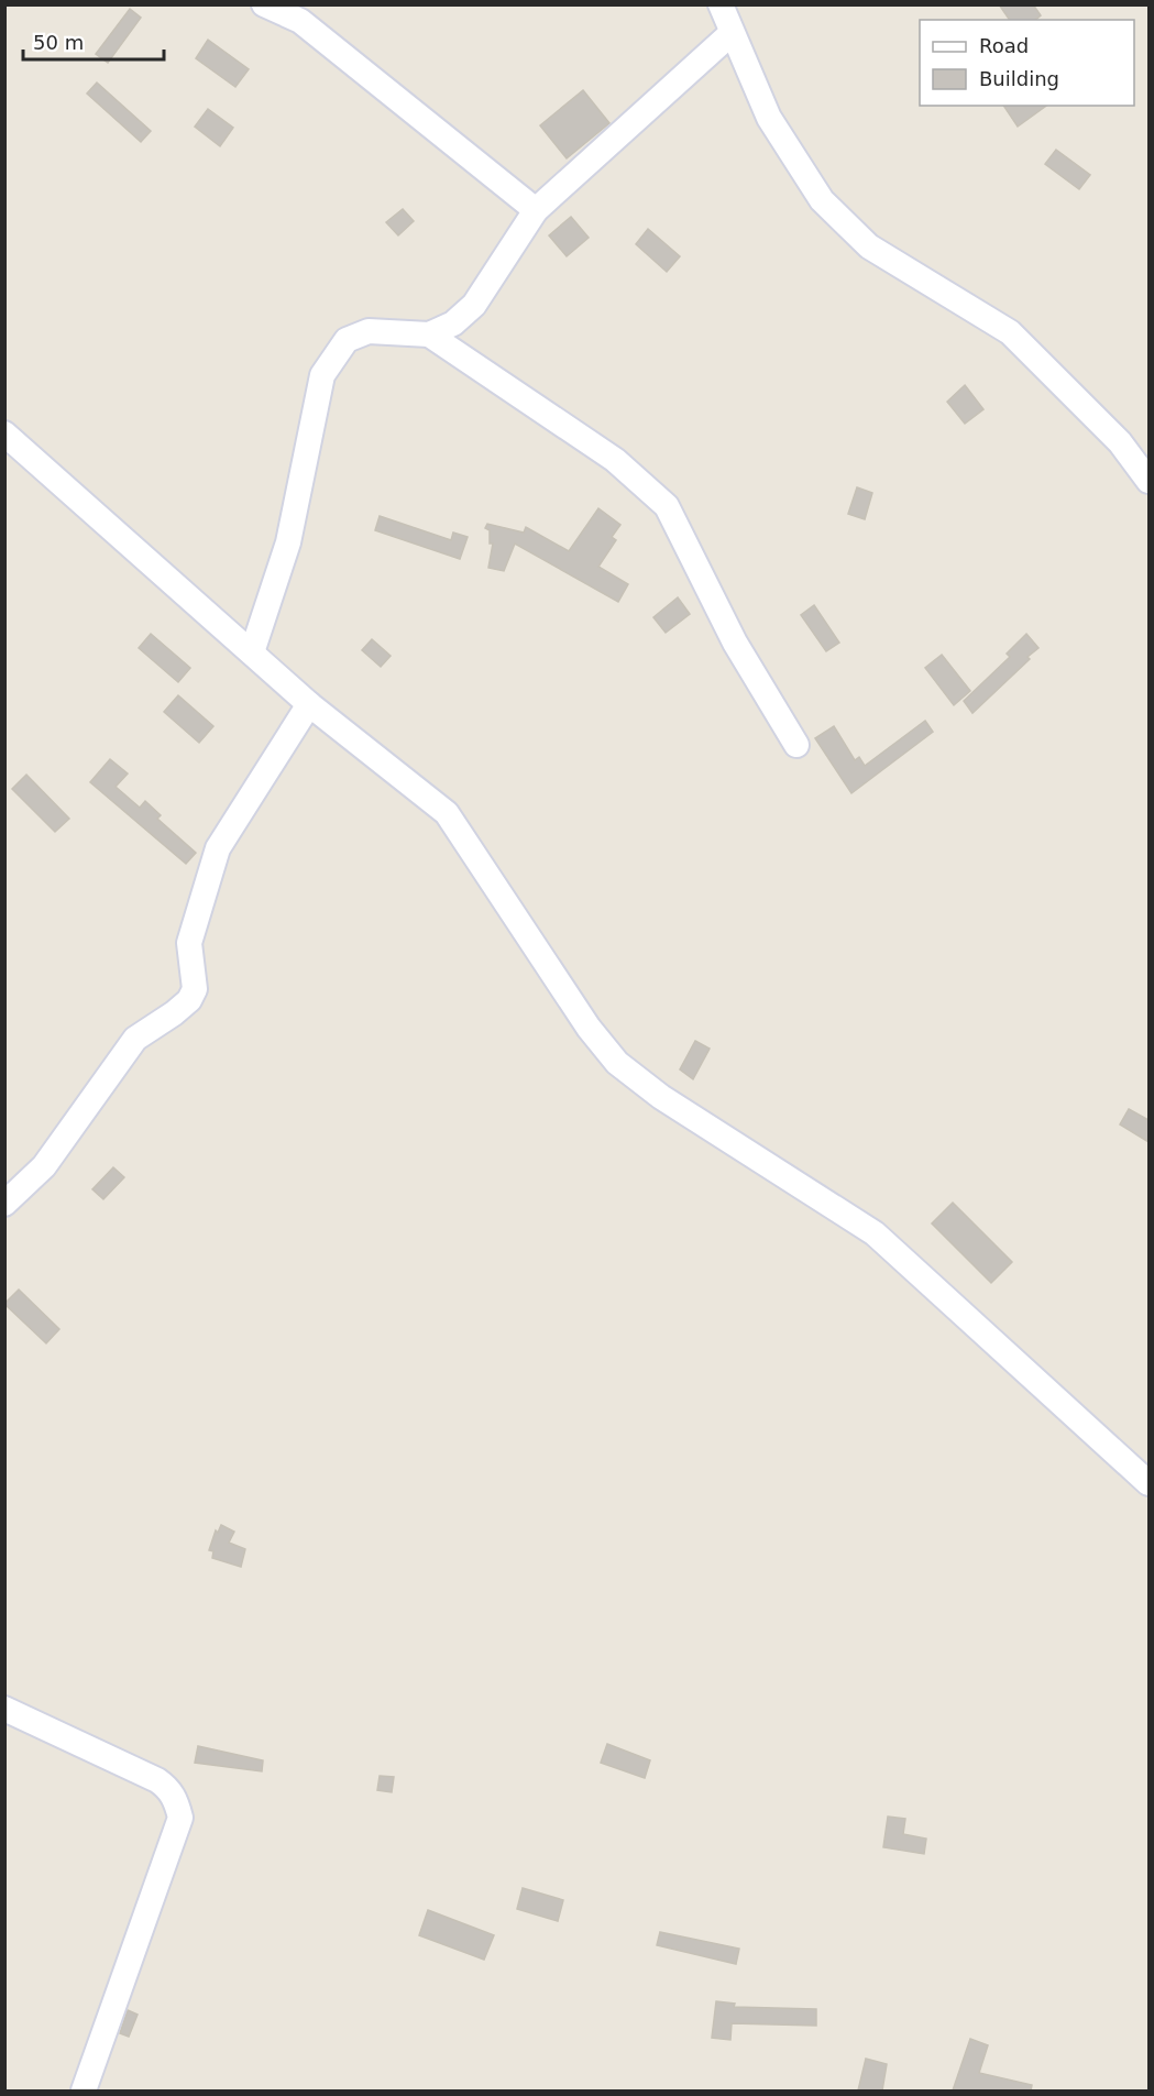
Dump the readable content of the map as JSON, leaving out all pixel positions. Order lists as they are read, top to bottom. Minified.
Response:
{"legend":["Road","Building"],"scale_bar":"50 m"}
